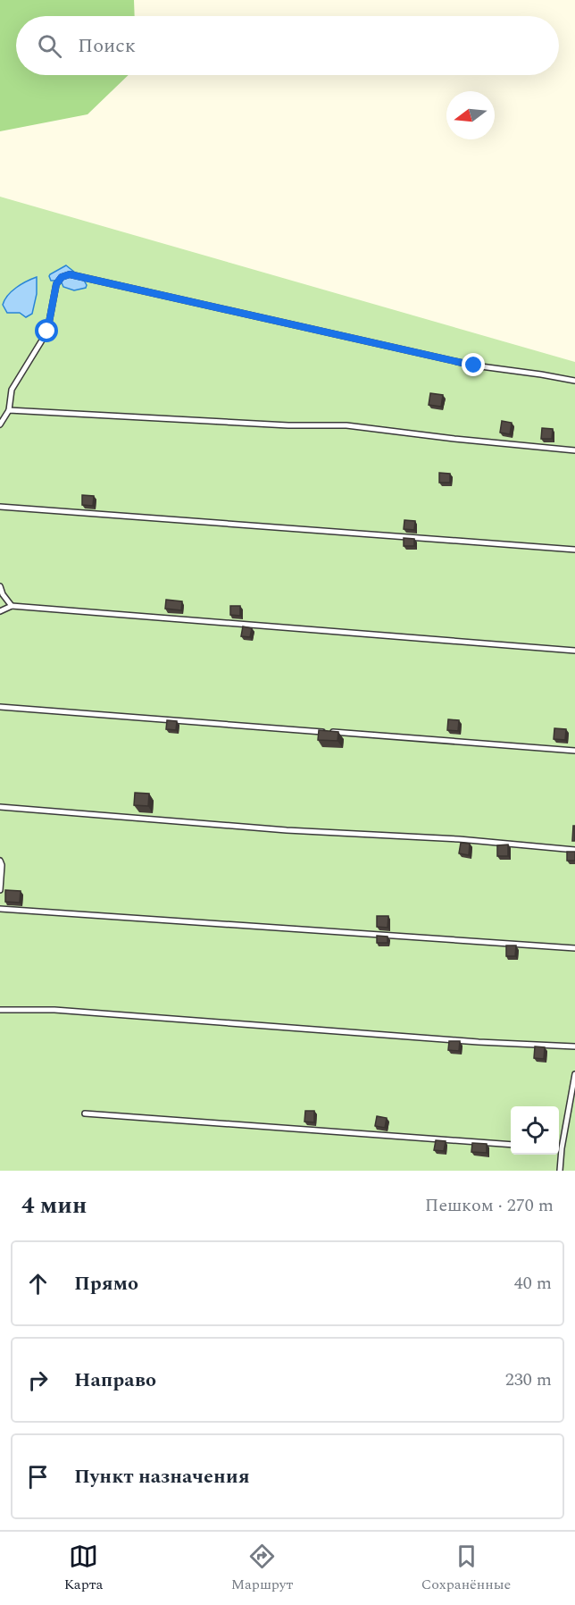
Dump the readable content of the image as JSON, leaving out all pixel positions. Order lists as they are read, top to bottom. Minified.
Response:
{"north":"left","page":{"search":"Поиск","heading":["4 мин","Пешком · 270 m"],"list":[["Прямо","40 m"],["Направо","230 m"],"Пункт назначения"],"nav":["Карта","Маршрут","Сохранённые"]}}
